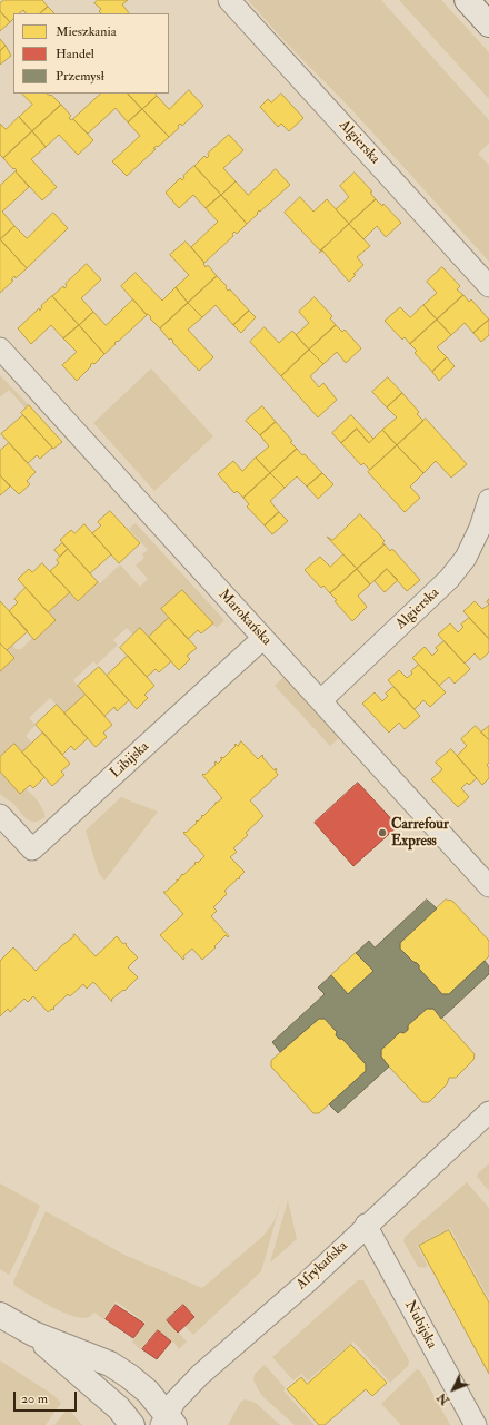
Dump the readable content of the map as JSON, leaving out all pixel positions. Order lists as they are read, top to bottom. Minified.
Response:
{"streets":{"street":["Algierska","Marokańska","Libijska","Afrykańska","Nubijska"]},"crossings":[["Algierska","Marokańska"],["Marokańska","Libijska"],["Afrykańska","Nubijska"]],"places":["Carrefour Express"],"legend":["Mieszkania","Handel","Przemysł"],"scale_bar":"20 m","north":"bottom left"}
